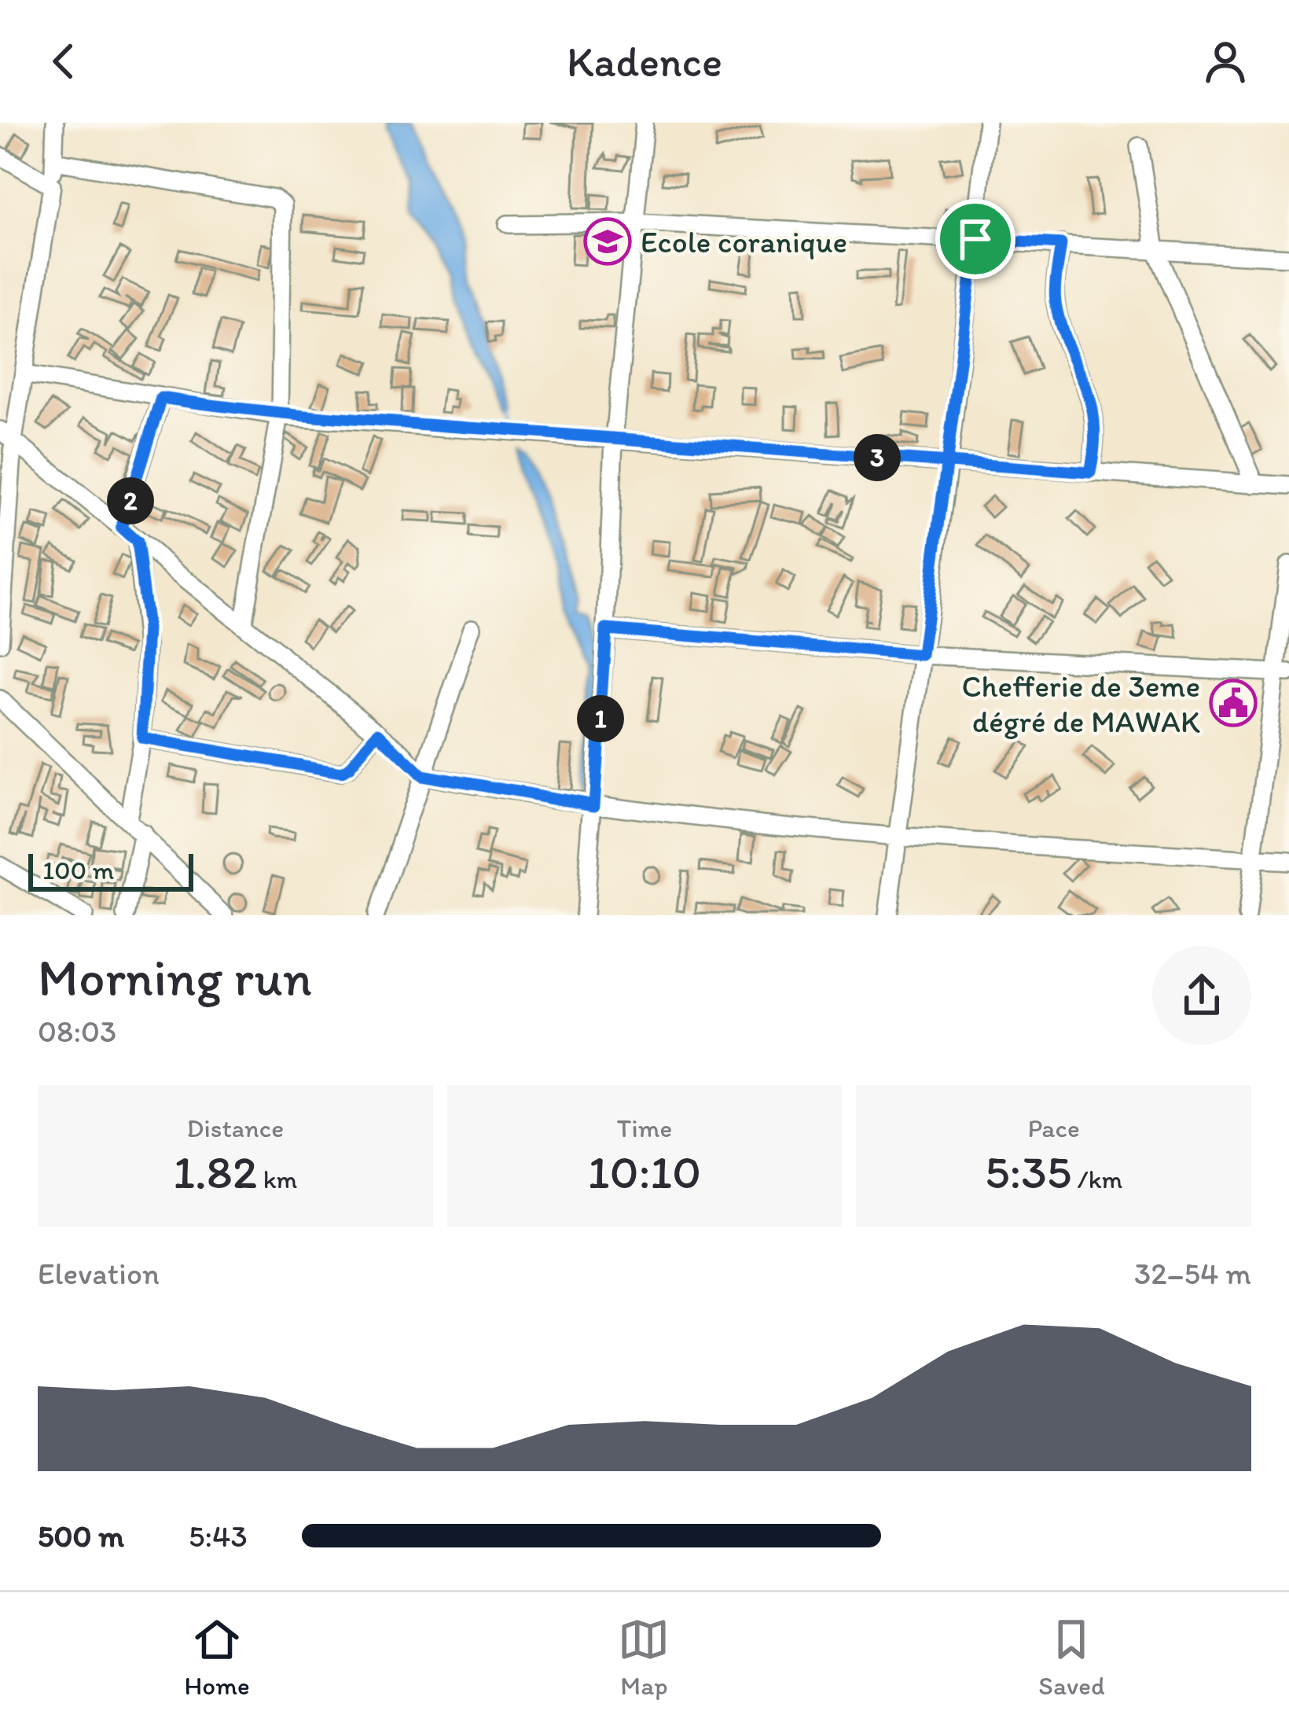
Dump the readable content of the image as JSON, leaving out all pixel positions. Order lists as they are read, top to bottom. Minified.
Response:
{"places":{"school or university":["Ecole coranique"],"public building":["Chefferie de 3eme dégré de MAWAK"]},"scale_bar":"100 m","page":{"header":"Kadence","pins":["3","2","1"],"scale":"100 m","heading":["Morning run","08:03"],"stats":[["Distance","1.82 km"],["Time","10:10"],["Pace","5:35 /km"]],"chart":["Elevation","32–54 m"],"list":[{"name":"500 m","note":"5:43"}],"tabs":["Home","Map","Saved"]}}
